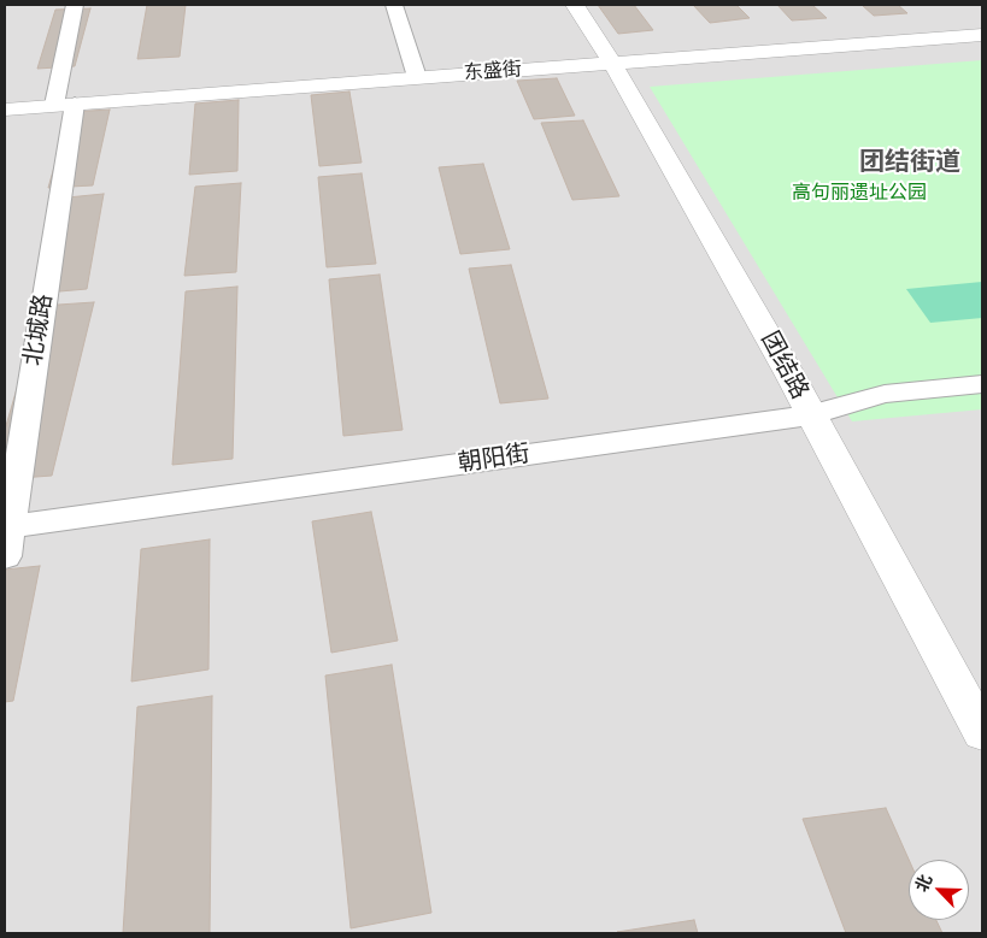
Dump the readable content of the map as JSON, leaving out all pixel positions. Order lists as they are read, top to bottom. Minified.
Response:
{"streets":{"street":["东盛街","北城路","团结路","朝阳街"]},"crossings":[["东盛街","北城路"],["东盛街","团结路"],["北城路","朝阳街"],["团结路","朝阳街"]],"districts":["团结街道"],"parks":["高句丽遗址公园"],"north":"top left"}
